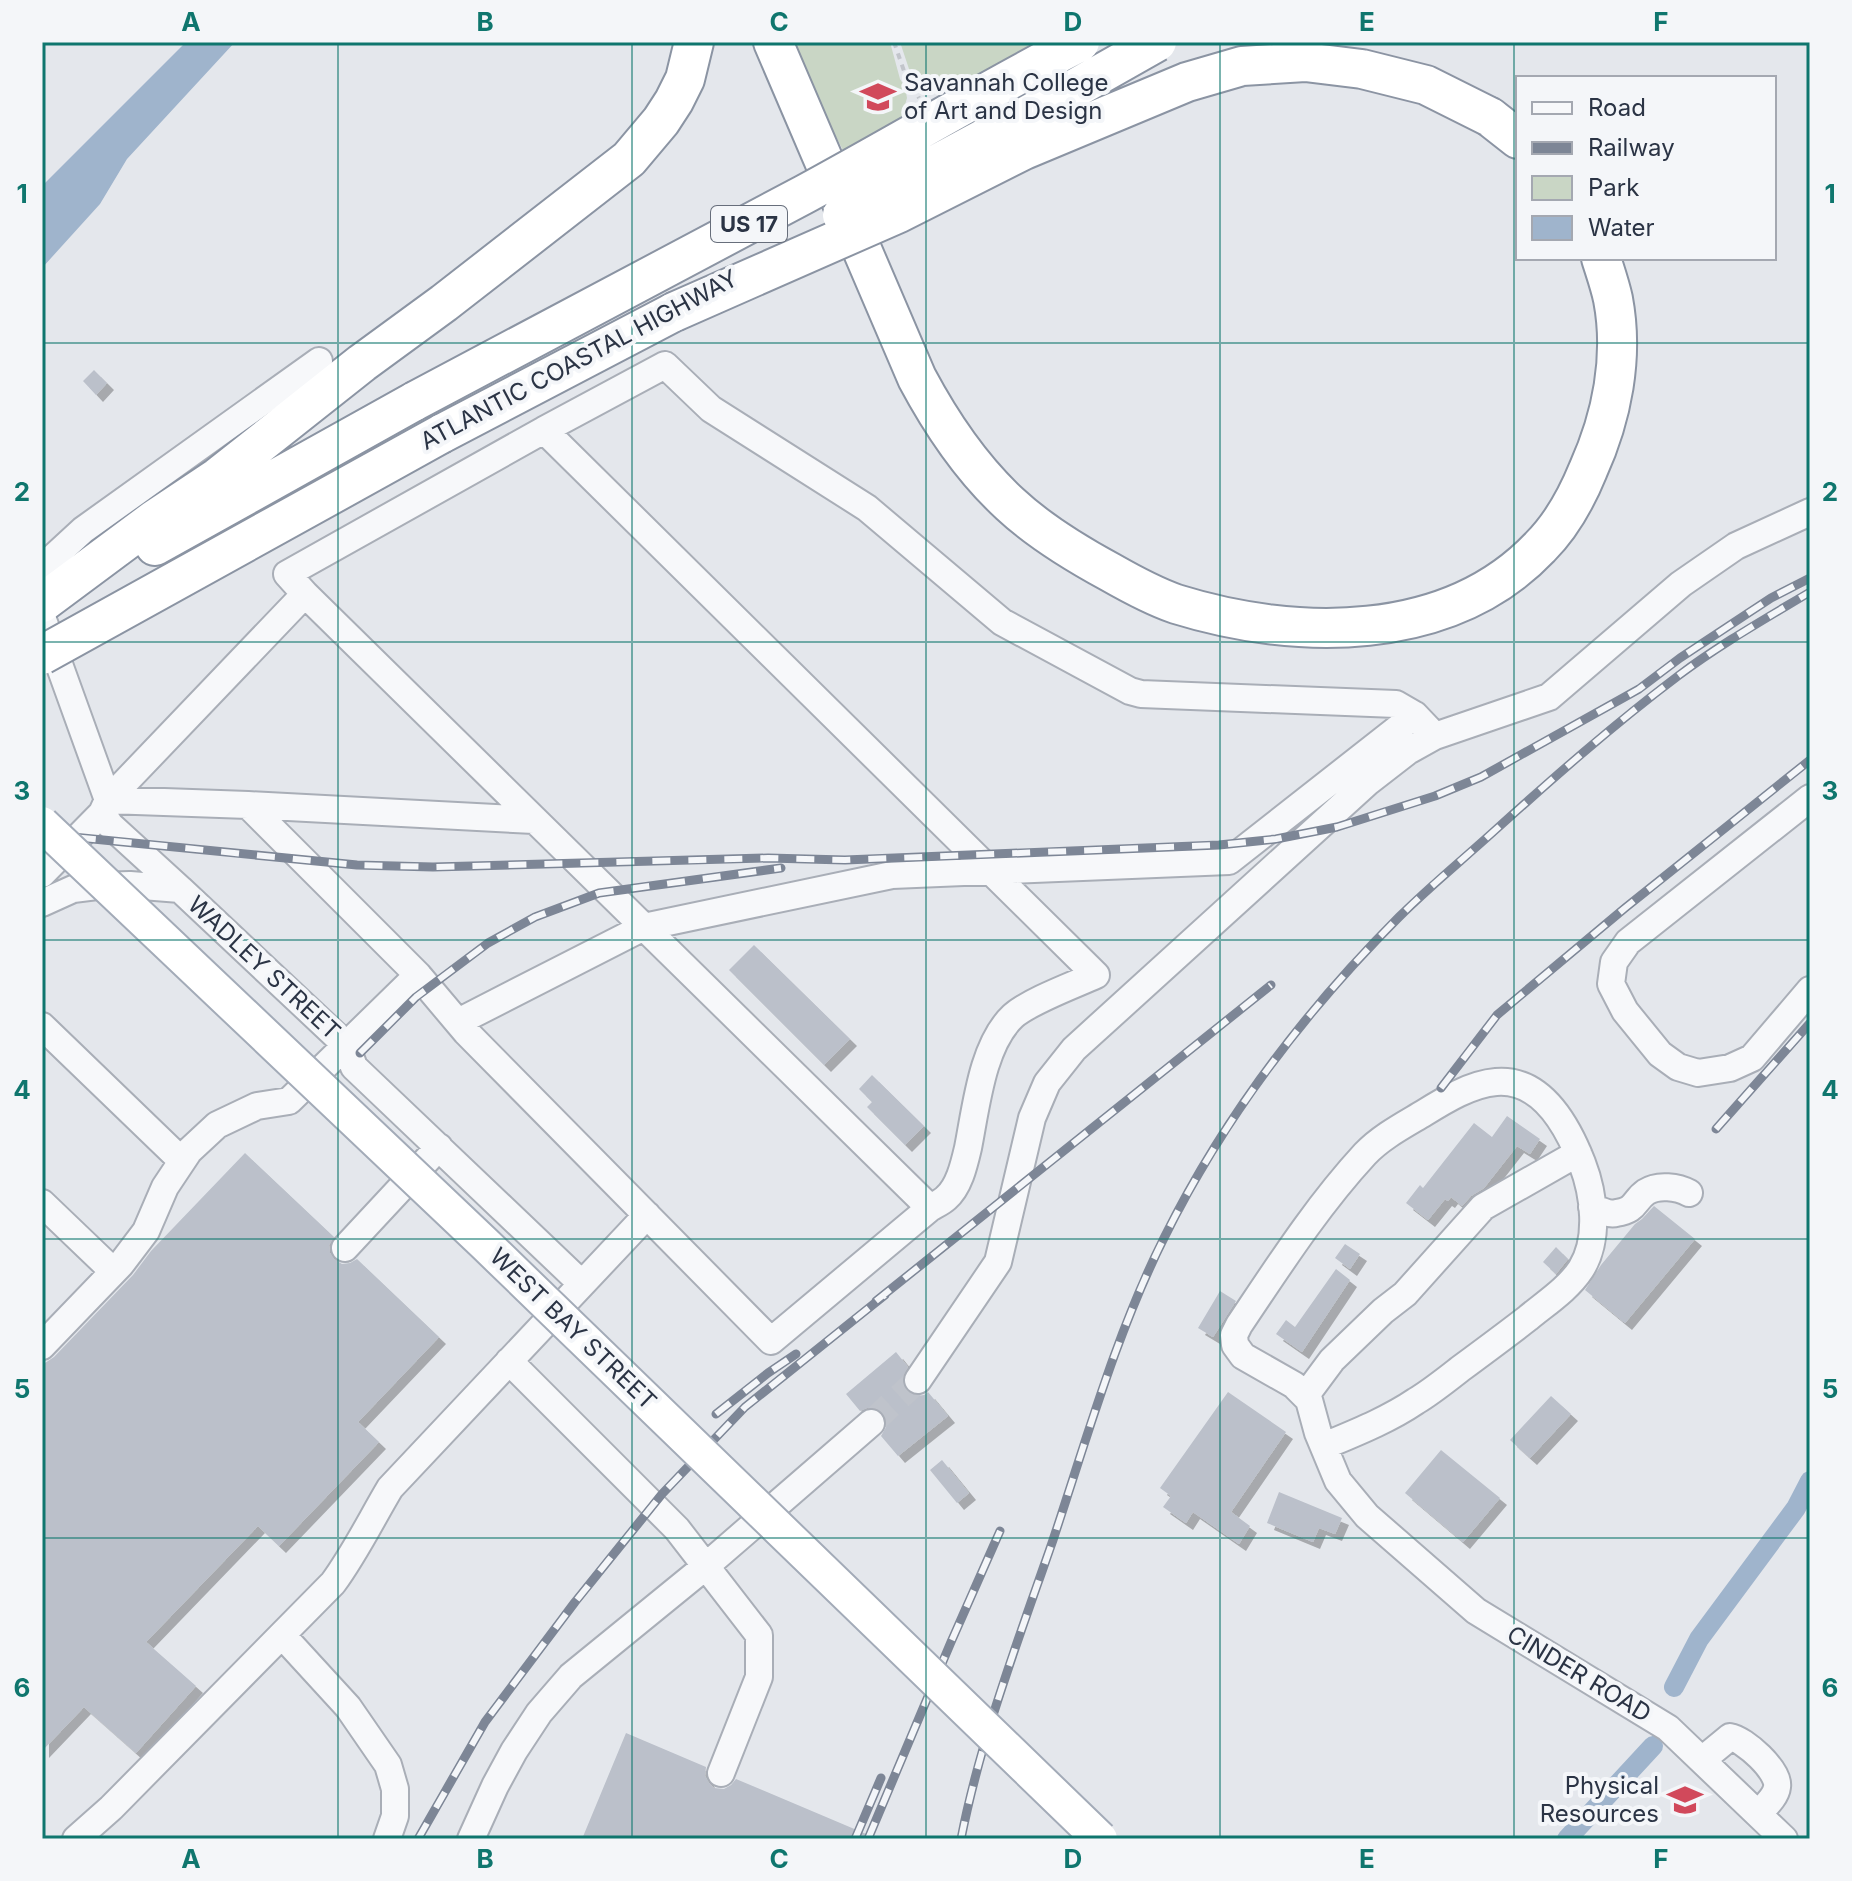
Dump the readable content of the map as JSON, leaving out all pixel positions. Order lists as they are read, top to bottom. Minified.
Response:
{"streets":{"highway":["US 17","ATLANTIC COASTAL HIGHWAY"],"main road":["WEST BAY STREET"],"street":["WADLEY STREET","CINDER ROAD"]},"places":{"school or university":["Savannah College of Art and Design","Physical Resources"]},"legend":["Road","Railway","Park","Water"],"grid":{"columns":["A","B","C","D","E","F"],"rows":["1","2","3","4","5","6"]}}
